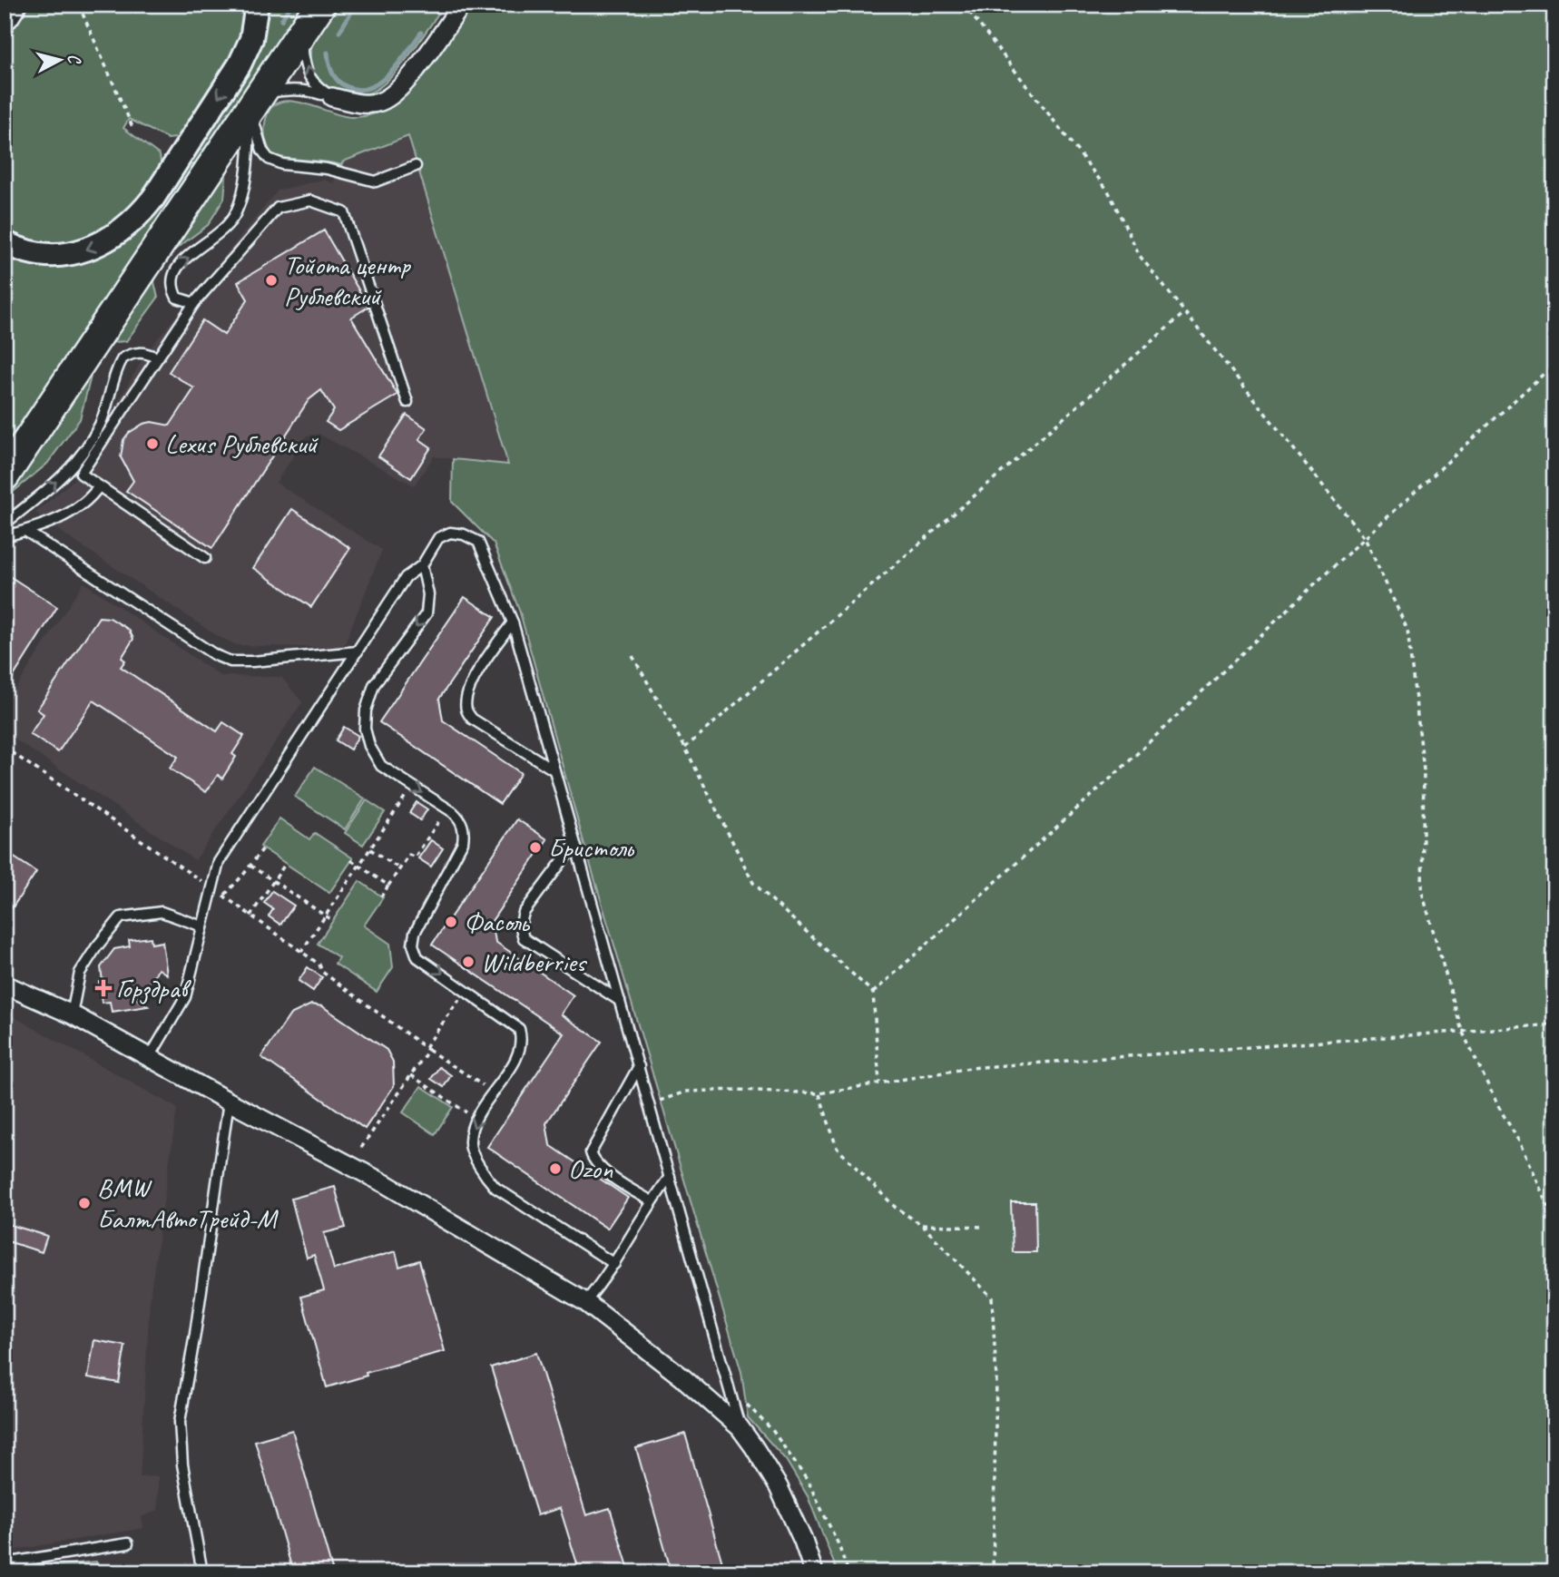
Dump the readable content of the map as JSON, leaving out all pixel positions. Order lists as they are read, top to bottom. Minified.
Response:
{"places":{"other":["Тойота центр Рублевский","Lexus Рублевский","Бристоль","Фасоль","Wildberries","Ozon","BMW БалтАвтоТрейд-М"],"health":["Горздрав"]},"north":"right"}
